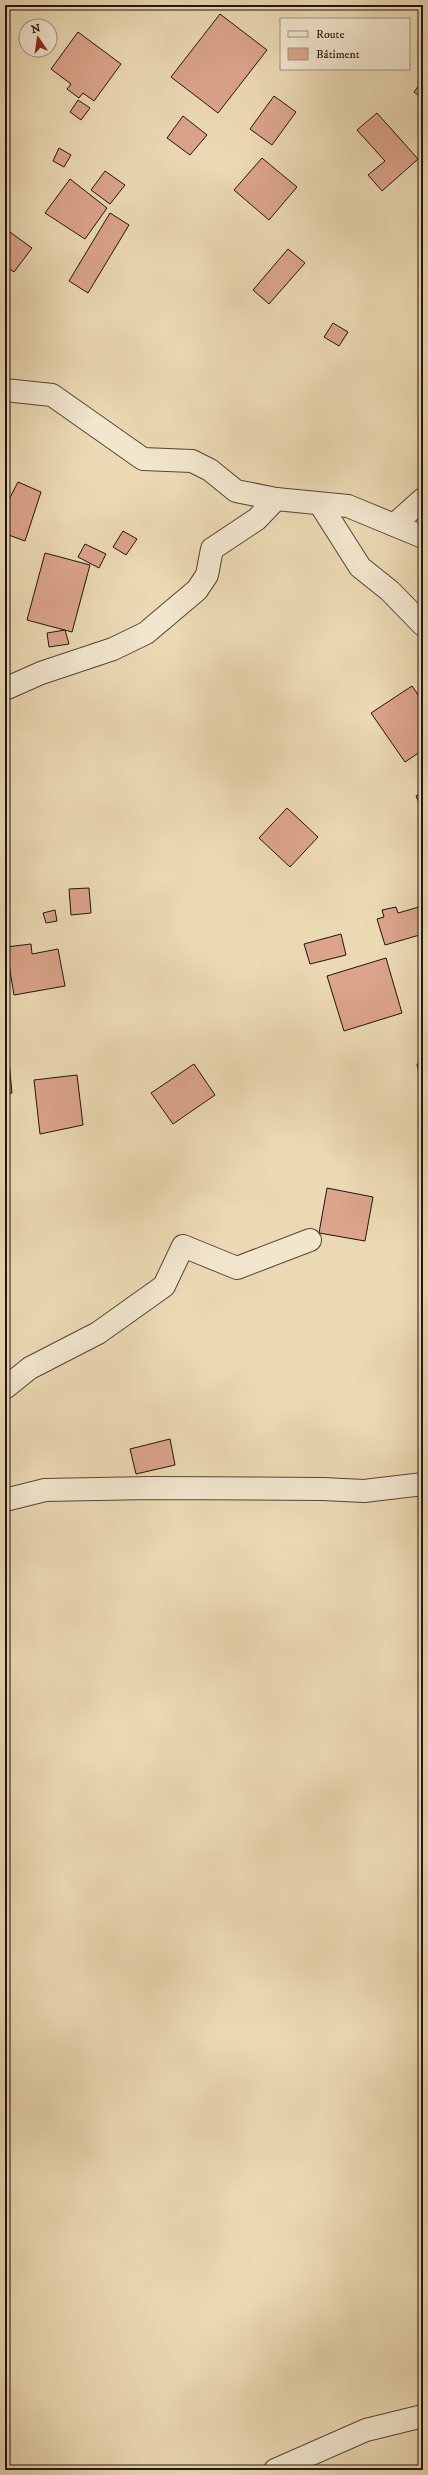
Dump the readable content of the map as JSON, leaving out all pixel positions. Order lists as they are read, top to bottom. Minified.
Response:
{"legend":["Route","Bâtiment"],"north":"top"}
